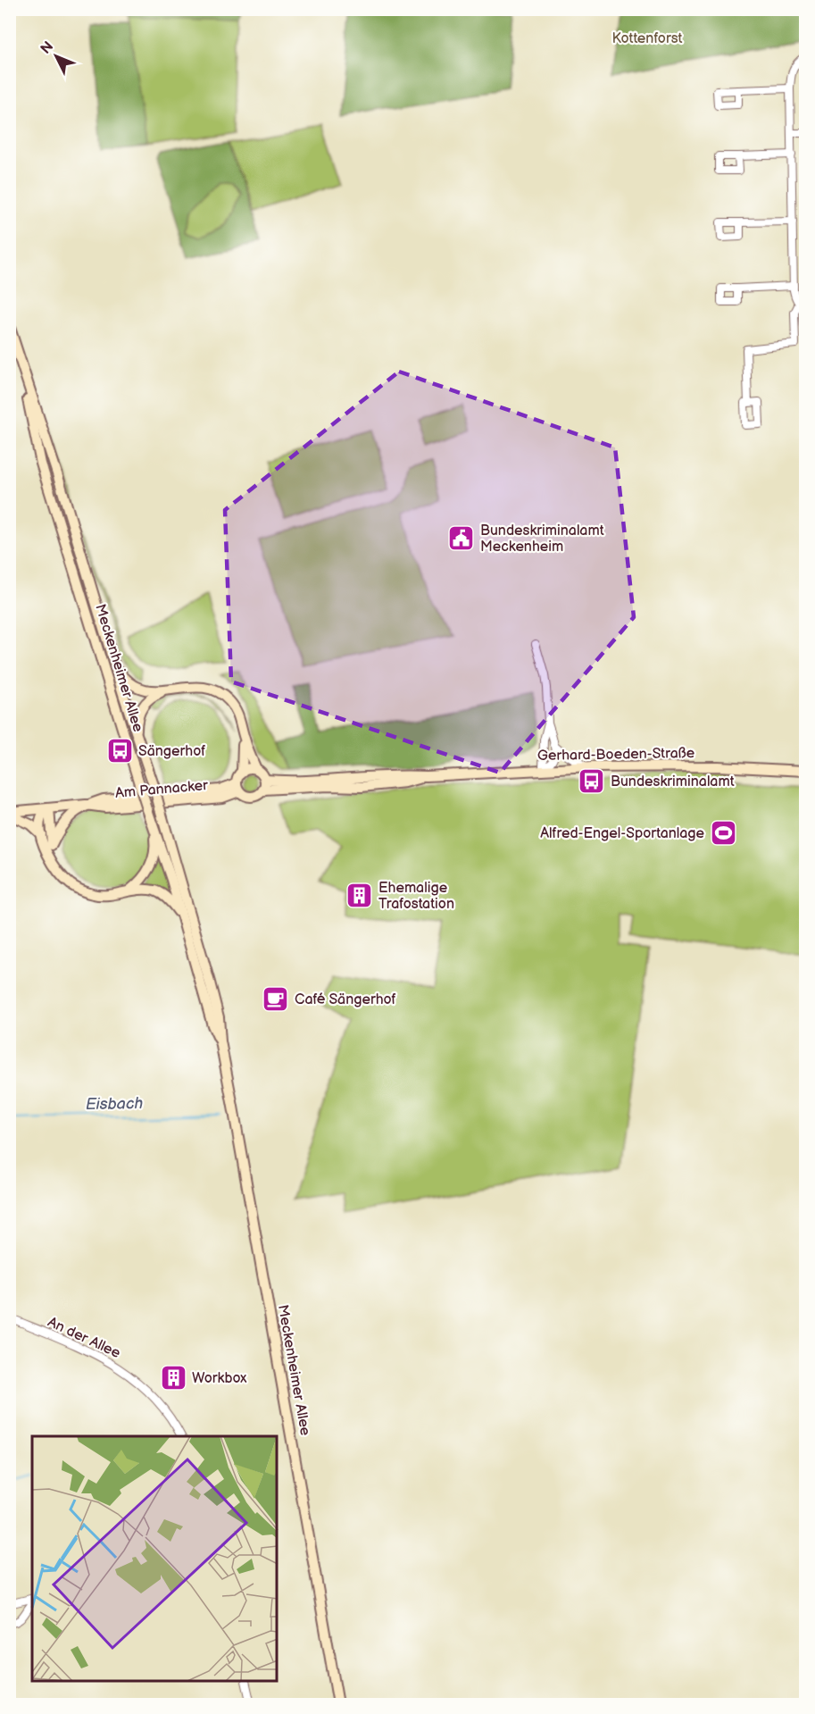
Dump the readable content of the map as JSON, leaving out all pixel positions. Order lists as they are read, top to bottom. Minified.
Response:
{"streets":{"main road":["Meckenheimer Allee","Gerhard-Boeden-Straße","Am Pannacker"],"street":["An der Allee"]},"crossings":[["Gerhard-Boeden-Straße","Am Pannacker"]],"water":["Eisbach"],"parks":["Kottenforst"],"places":{"public building":["Bundeskriminalamt Meckenheim"],"bus stop":["Sängerhof","Bundeskriminalamt"],"sports":["Alfred-Engel-Sportanlage"],"building":["Ehemalige Trafostation","Workbox"],"cafe":["Café Sängerhof"]},"north":"top left"}
